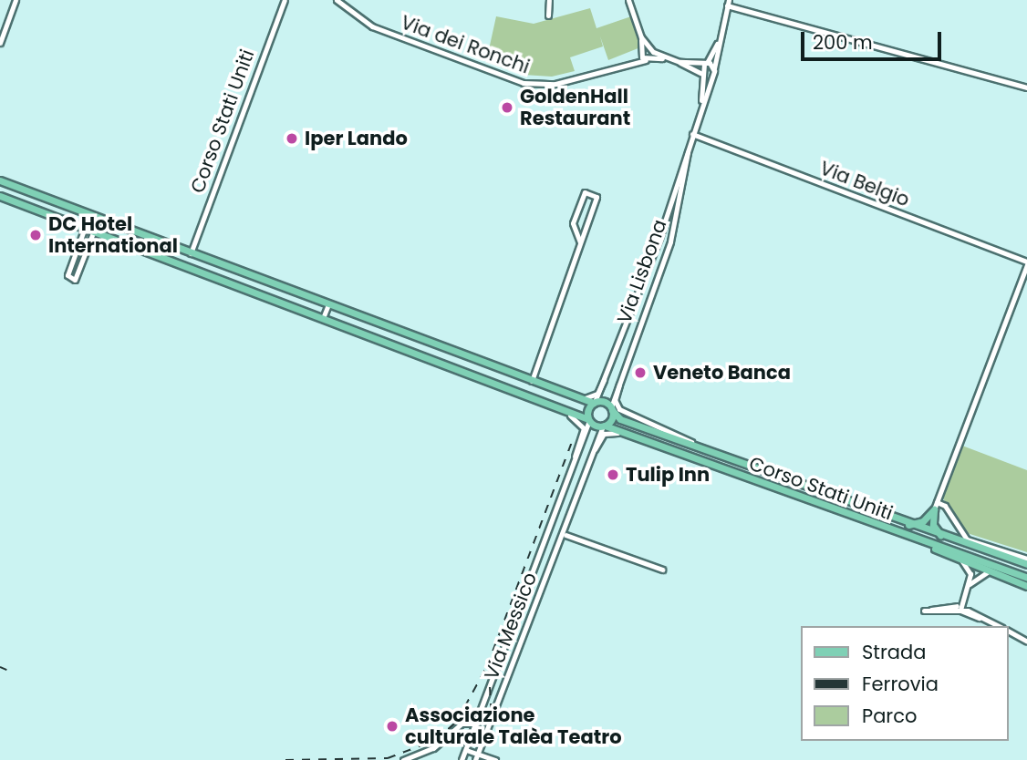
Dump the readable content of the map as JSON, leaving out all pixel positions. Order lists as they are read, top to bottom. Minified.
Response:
{"streets":{"main road":["Corso Stati Uniti"],"street":["Via dei Ronchi","Via Belgio","Via Lisbona","Via Messico"]},"crossings":[["Corso Stati Uniti","Via Lisbona"],["Corso Stati Uniti","Via Messico"],["Via Belgio","Via Lisbona"]],"places":["GoldenHall Restaurant","Iper Lando","DC Hotel International","Veneto Banca","Tulip Inn","Associazione culturale Talèa Teatro"],"legend":["Strada","Ferrovia","Parco"],"scale_bar":"200 m"}
